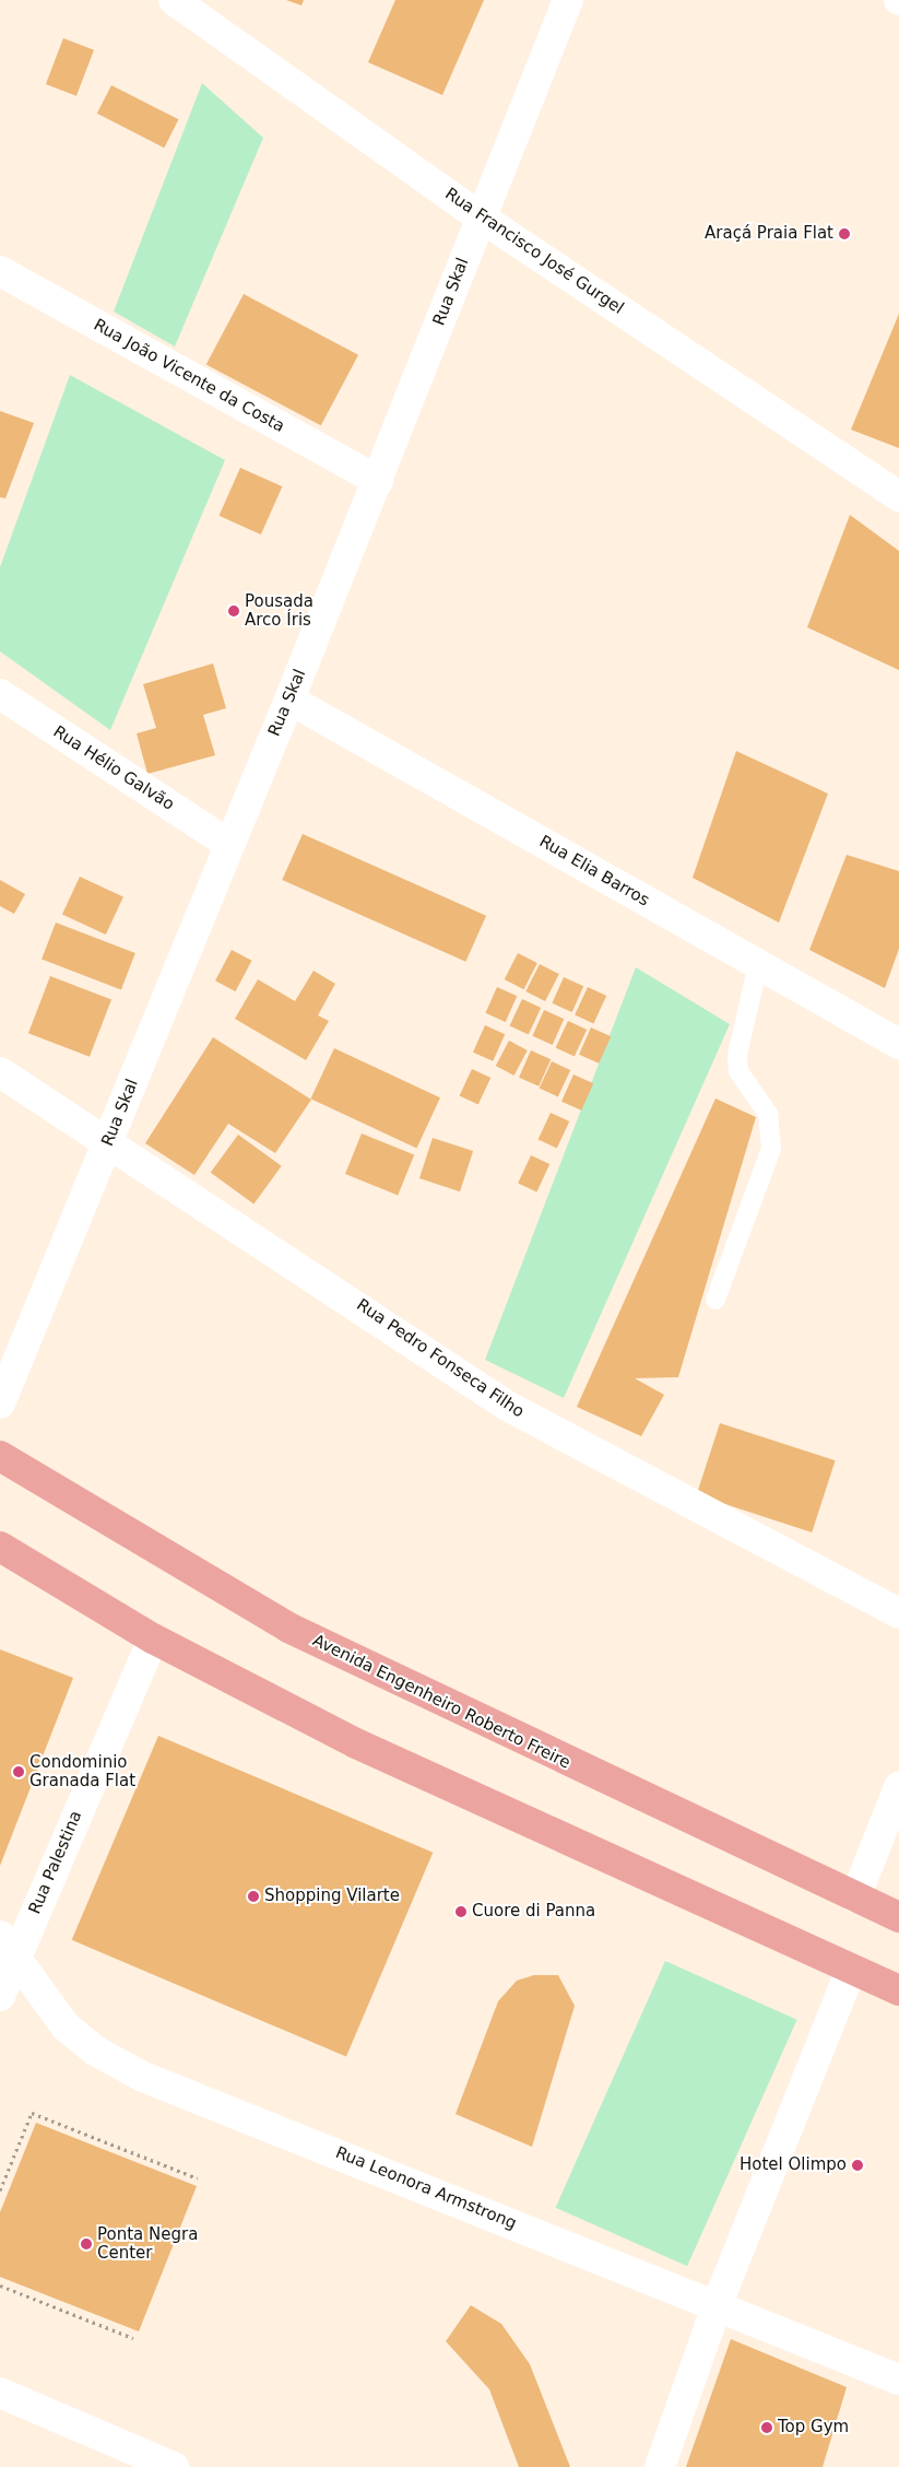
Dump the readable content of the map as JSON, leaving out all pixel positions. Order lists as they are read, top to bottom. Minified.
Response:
{"streets":{"main road":["Avenida Engenheiro Roberto Freire"],"street":["Rua Francisco José Gurgel","Rua Skal","Rua João Vicente da Costa","Rua Hélio Galvão","Rua Elia Barros","Rua Pedro Fonseca Filho","Rua Palestina","Rua Leonora Armstrong"]},"crossings":[["Rua Francisco José Gurgel","Rua Skal"],["Rua Skal","Rua João Vicente da Costa"],["Rua Skal","Rua Hélio Galvão"],["Rua Skal","Rua Elia Barros"],["Rua Skal","Rua Pedro Fonseca Filho"],["Rua Palestina","Rua Leonora Armstrong"]],"places":["Araçá Praia Flat","Pousada Arco Íris","Condominio Granada Flat","Shopping Vilarte","Cuore di Panna","Hotel Olimpo","Ponta Negra Center","Top Gym"]}
